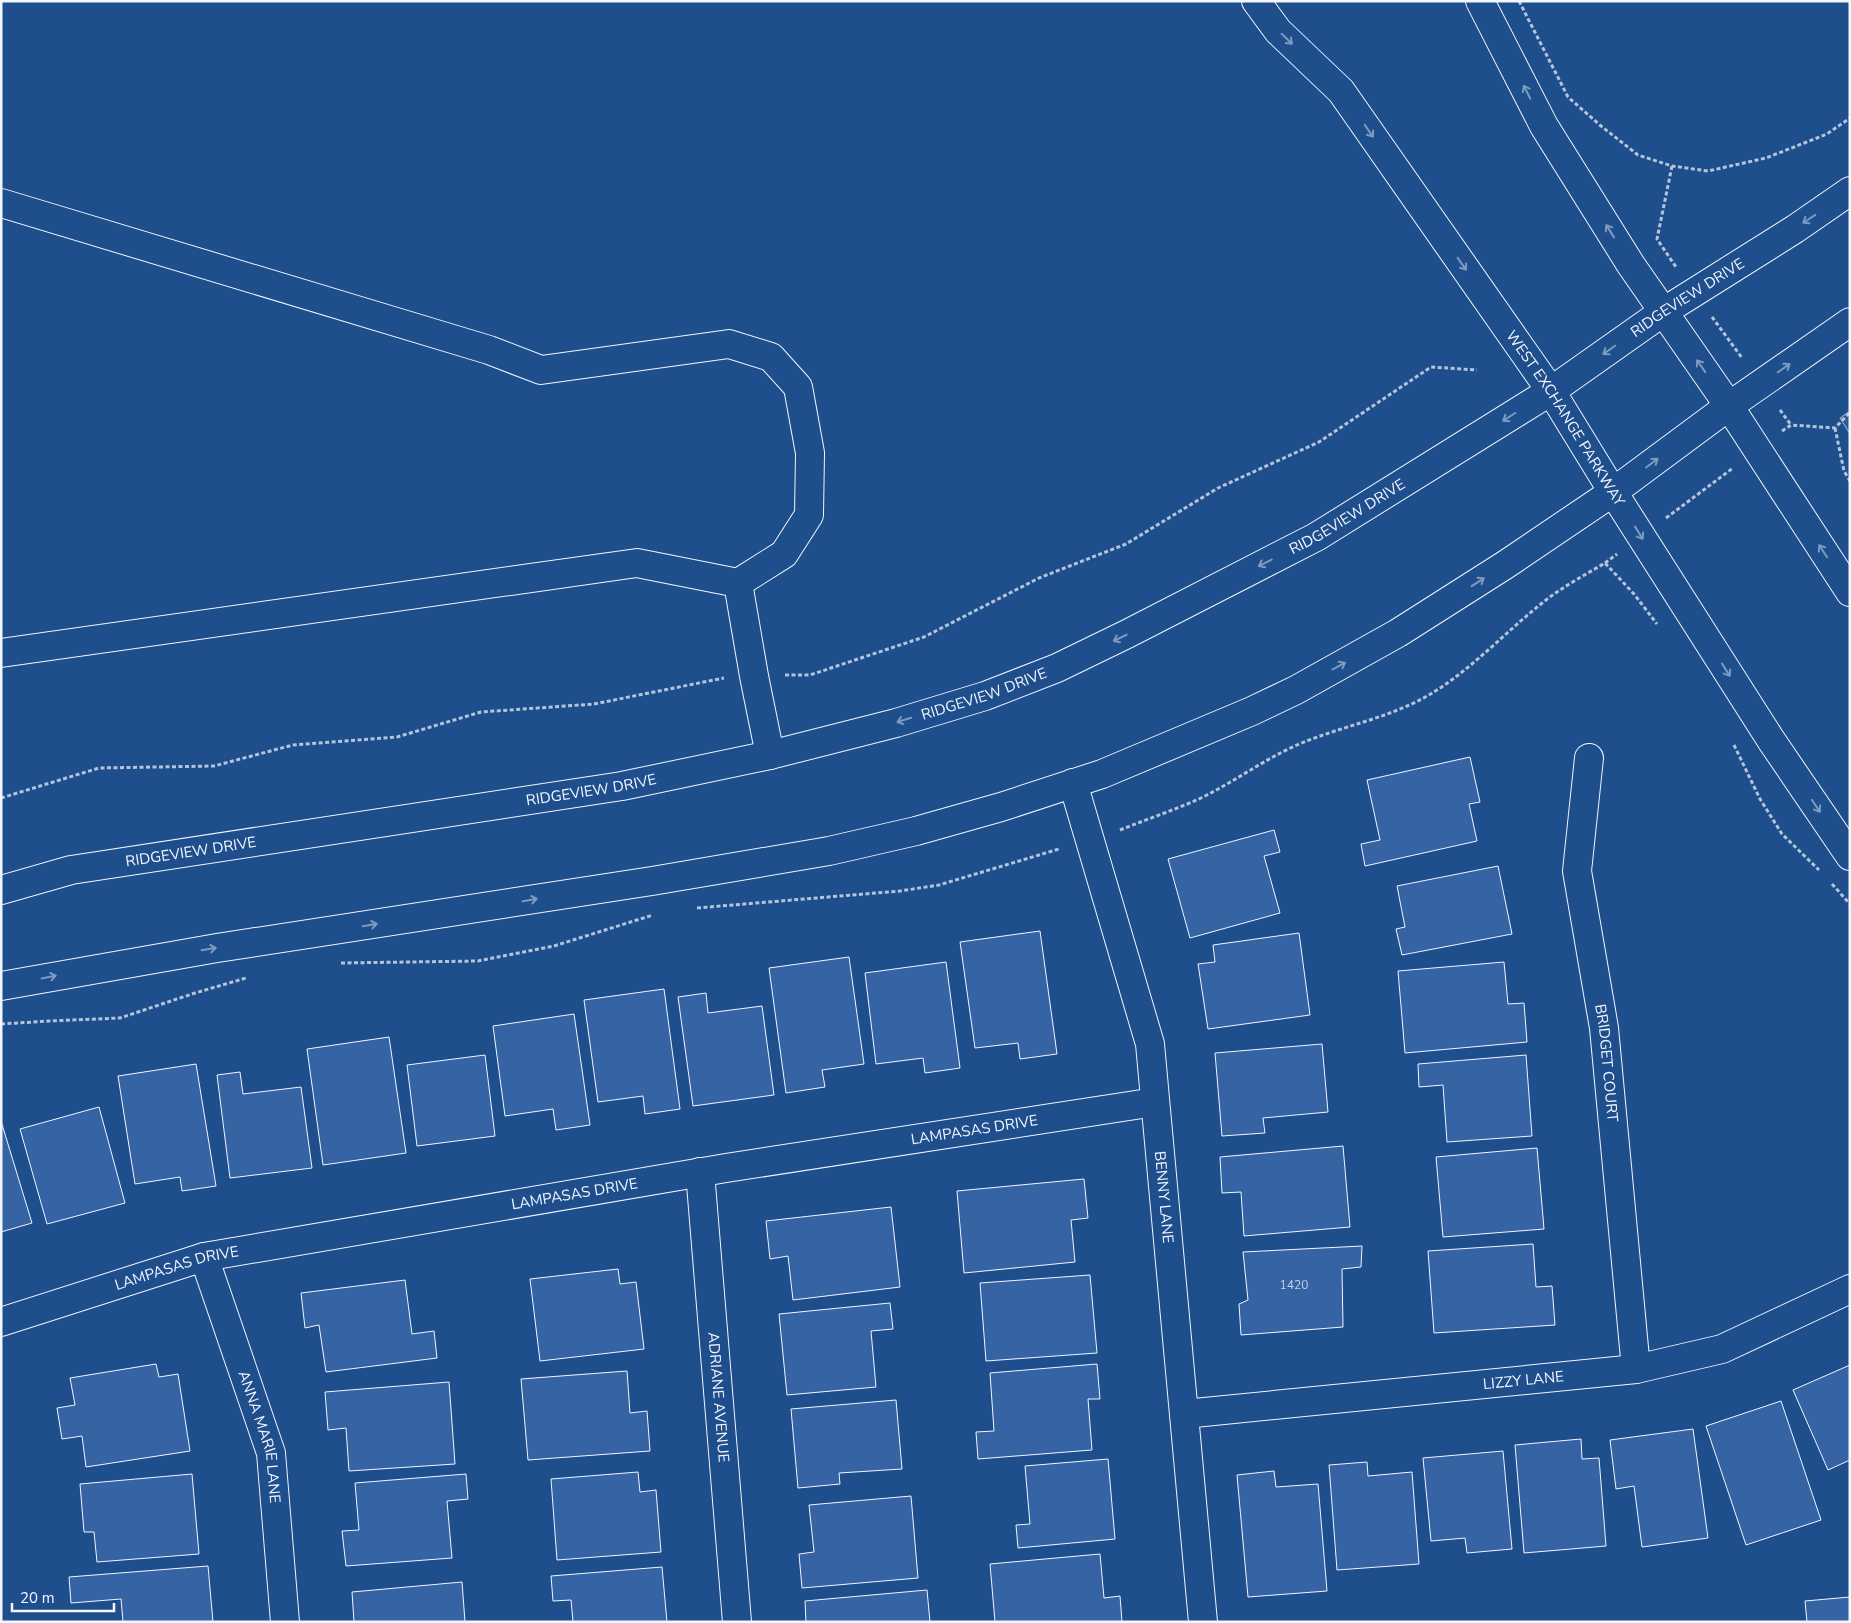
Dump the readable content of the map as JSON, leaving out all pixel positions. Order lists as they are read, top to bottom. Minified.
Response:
{"streets":{"street":["RIDGEVIEW DRIVE","WEST EXCHANGE PARKWAY","BRIDGET COURT","LAMPASAS DRIVE","BENNY LANE","LIZZY LANE","ADRIANE AVENUE","ANNA MARIE LANE"]},"crossings":[["RIDGEVIEW DRIVE","WEST EXCHANGE PARKWAY"],["BRIDGET COURT","LIZZY LANE"],["LAMPASAS DRIVE","BENNY LANE"],["LAMPASAS DRIVE","ADRIANE AVENUE"],["LAMPASAS DRIVE","ANNA MARIE LANE"],["BENNY LANE","LIZZY LANE"]],"house_numbers":["1420"],"scale_bar":"20 m"}
